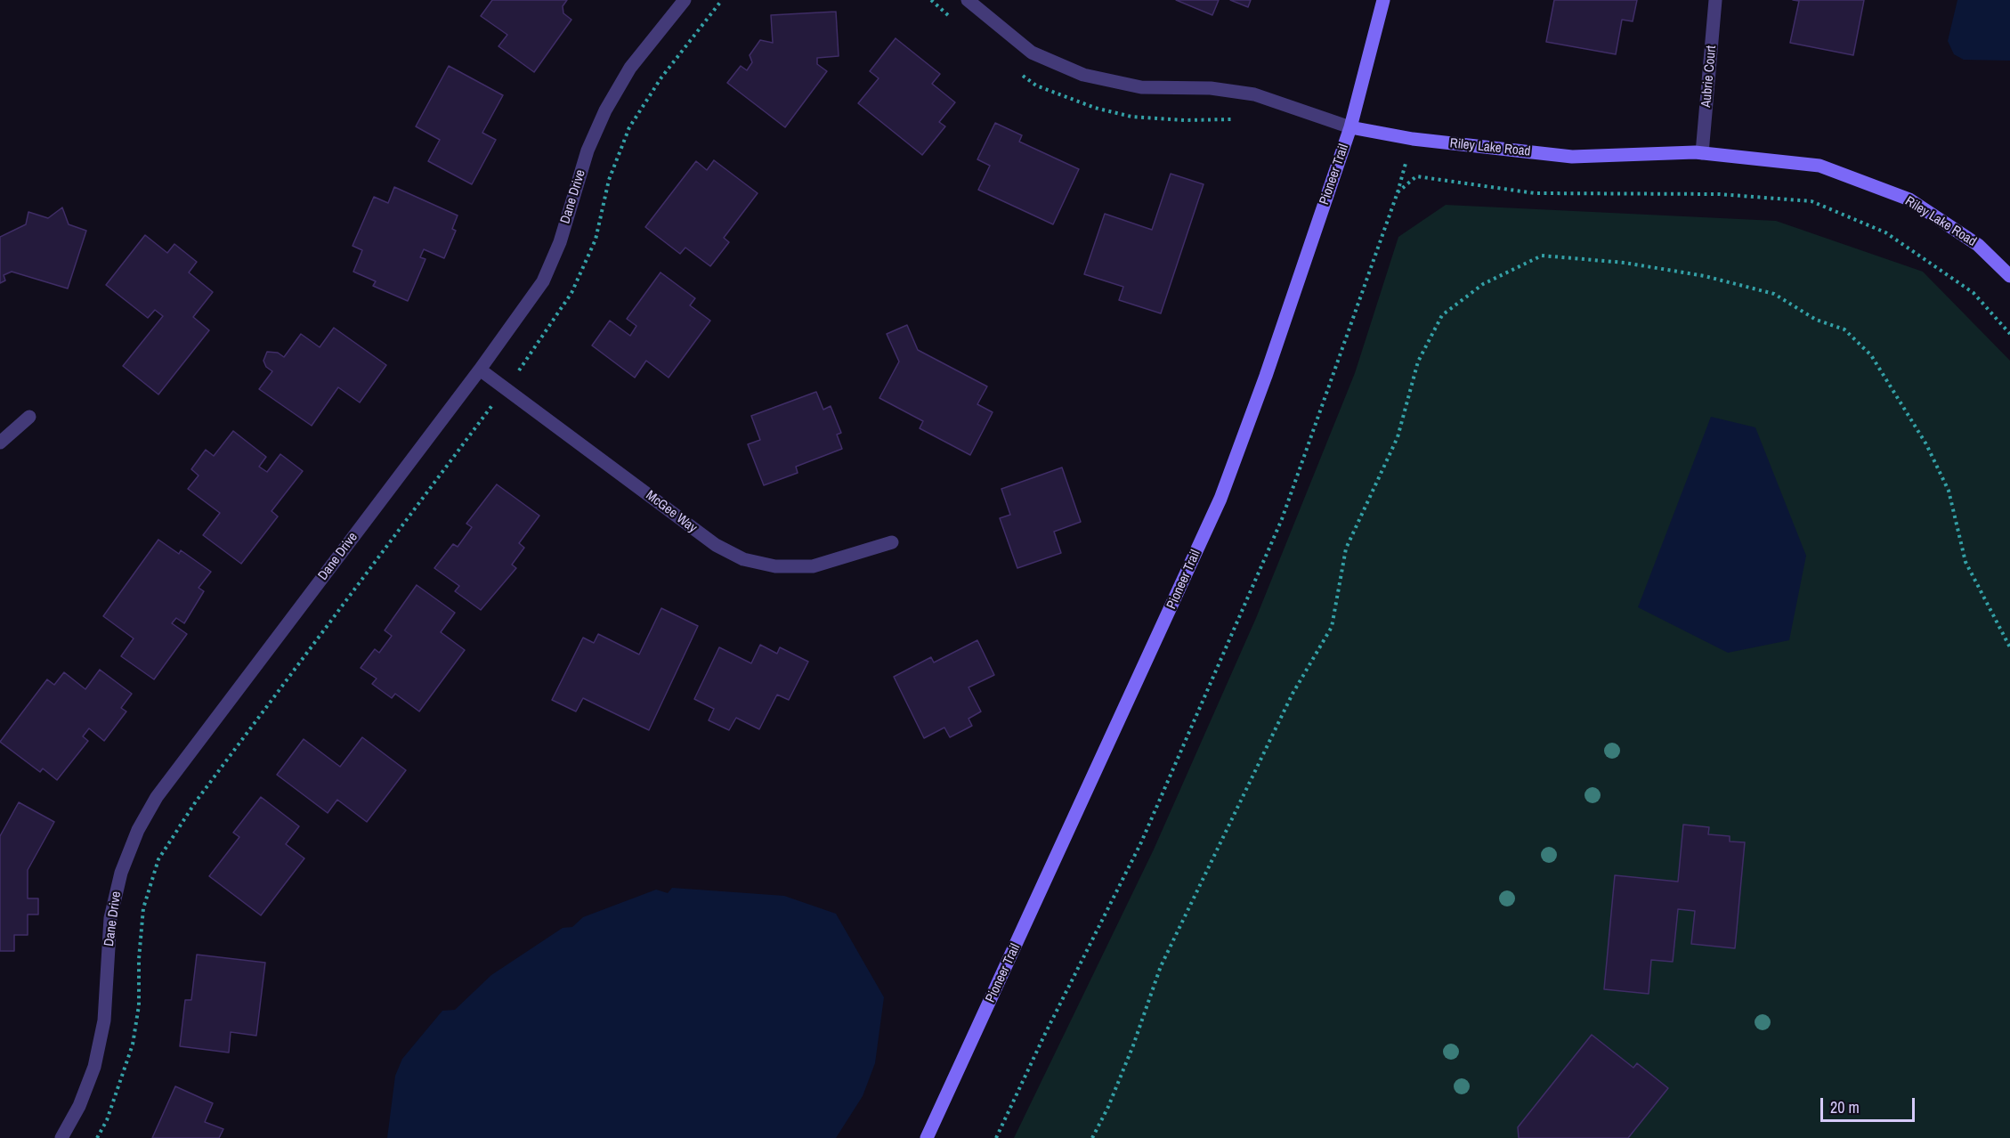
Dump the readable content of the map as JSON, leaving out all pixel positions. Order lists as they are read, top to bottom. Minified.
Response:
{"streets":{"main road":["Riley Lake Road","Pioneer Trail"],"street":["Aubrie Court","Dane Drive","McGee Way"]},"crossings":[["Aubrie Court","Riley Lake Road"],["Riley Lake Road","Pioneer Trail"],["Dane Drive","McGee Way"]],"scale_bar":"20 m"}
